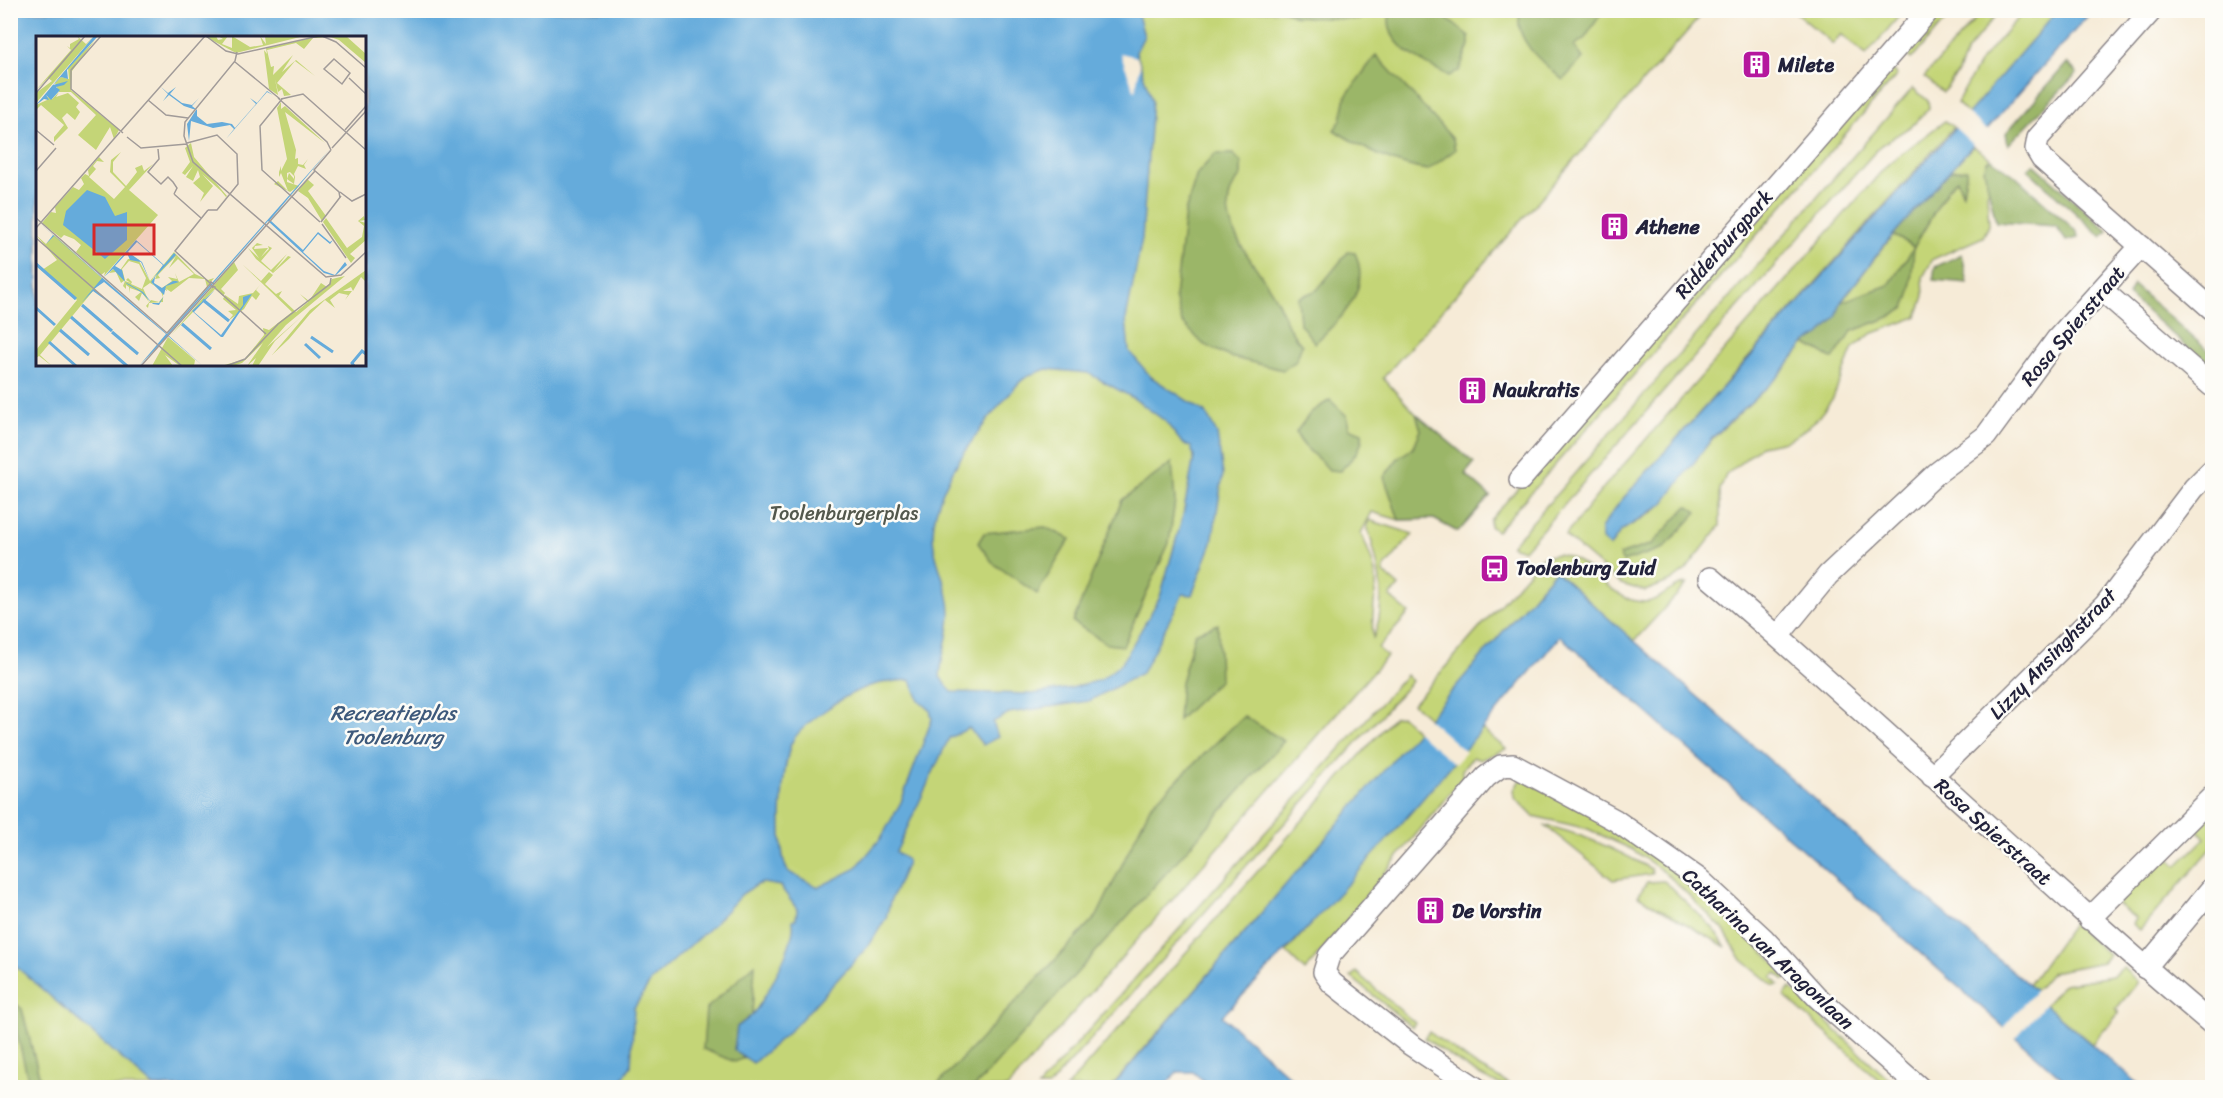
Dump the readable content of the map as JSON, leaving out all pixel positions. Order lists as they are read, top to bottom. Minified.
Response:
{"streets":{"street":["Ridderburgpark","Rosa Spierstraat","Lizzy Ansinghstraat","Catharina van Aragonlaan"]},"crossings":[["Rosa Spierstraat","Lizzy Ansinghstraat"]],"water":["Recreatieplas Toolenburg"],"parks":["Toolenburgerplas"],"places":{"building":["Milete","Athene","Naukratis","De Vorstin"],"bus stop":["Toolenburg Zuid"]}}
